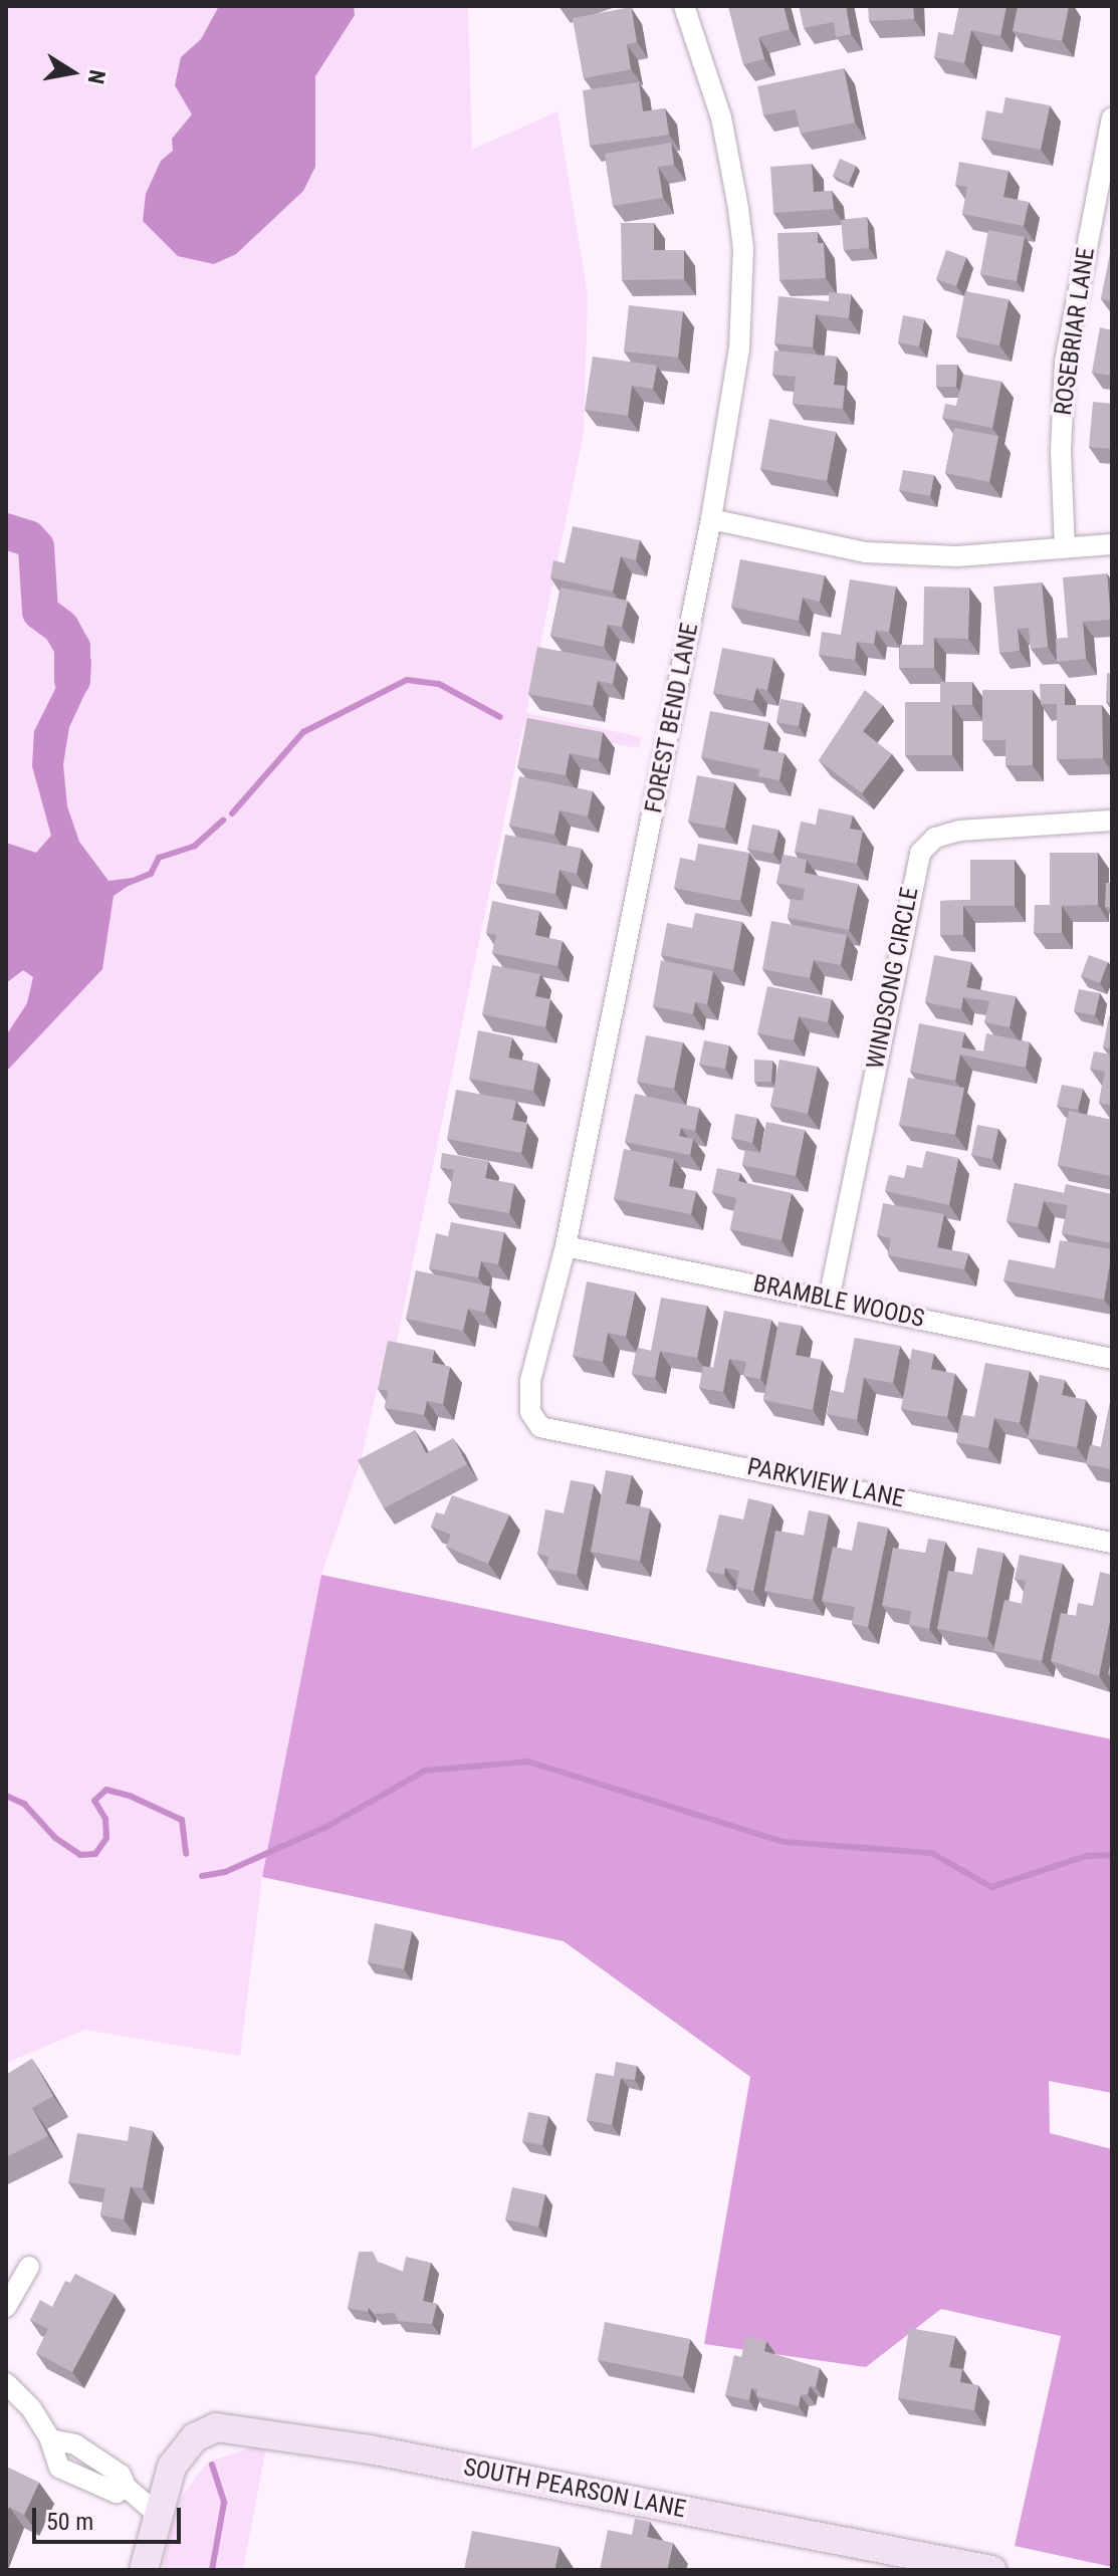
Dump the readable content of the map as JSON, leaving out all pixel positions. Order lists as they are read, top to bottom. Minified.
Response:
{"streets":{"street":["ROSEBRIAR LANE","FOREST BEND LANE","WINDSONG CIRCLE","BRAMBLE WOODS","PARKVIEW LANE","SOUTH PEARSON LANE"]},"crossings":[["FOREST BEND LANE","BRAMBLE WOODS"],["FOREST BEND LANE","PARKVIEW LANE"],["WINDSONG CIRCLE","BRAMBLE WOODS"]],"scale_bar":"50 m","north":"right"}
